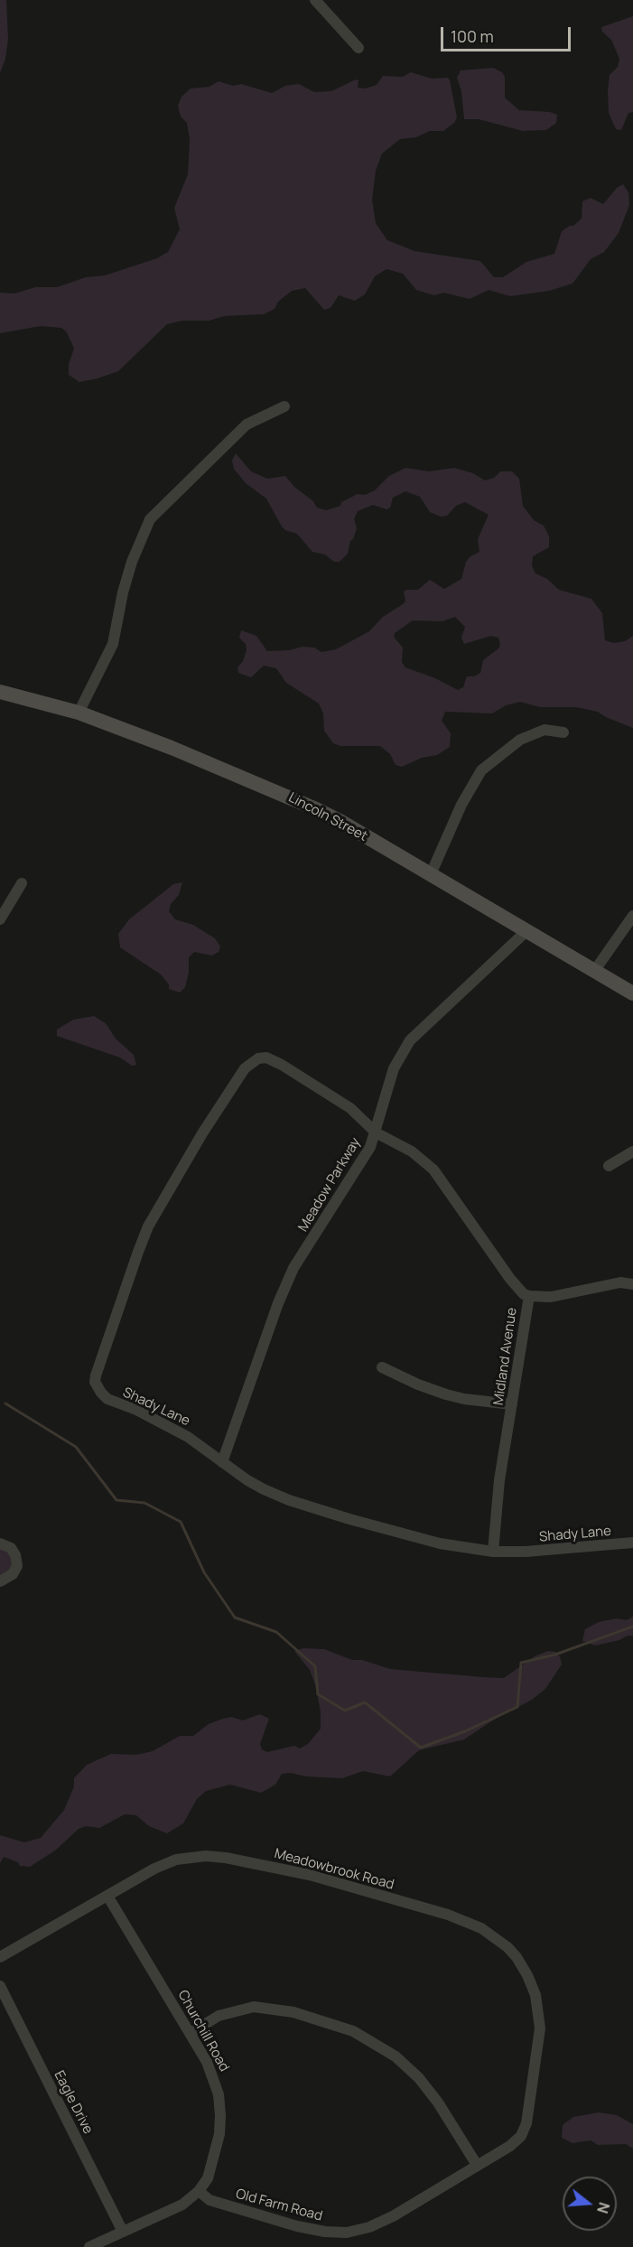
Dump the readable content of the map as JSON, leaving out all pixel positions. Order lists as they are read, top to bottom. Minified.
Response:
{"streets":{"main road":["Lincoln Street"],"street":["Meadow Parkway","Midland Avenue","Shady Lane","Meadowbrook Road","Churchill Road","Eagle Drive","Old Farm Road"]},"crossings":[["Lincoln Street","Meadow Parkway"],["Meadow Parkway","Midland Avenue"],["Meadow Parkway","Shady Lane"],["Midland Avenue","Shady Lane"],["Meadowbrook Road","Churchill Road"],["Meadowbrook Road","Old Farm Road"],["Churchill Road","Old Farm Road"]],"scale_bar":"100 m","north":"right"}
